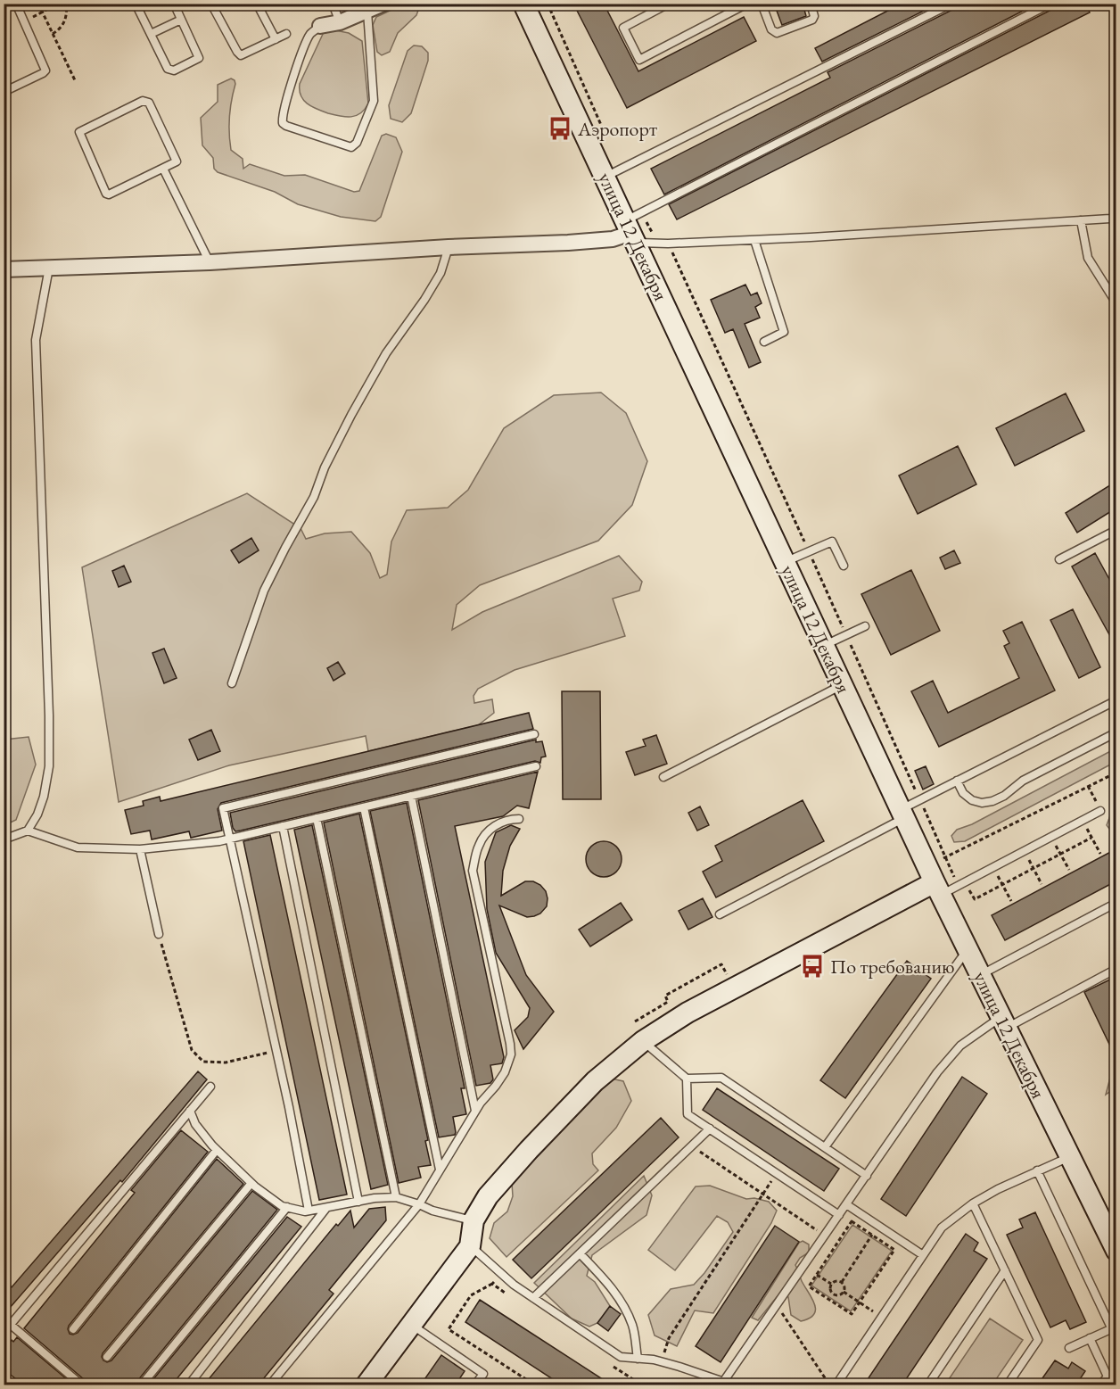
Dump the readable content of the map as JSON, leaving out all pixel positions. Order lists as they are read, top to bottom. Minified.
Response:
{"streets":{"main road":["улица 12 Декабря"]},"places":{"bus stop":["Аэропорт","По требованию"]}}
